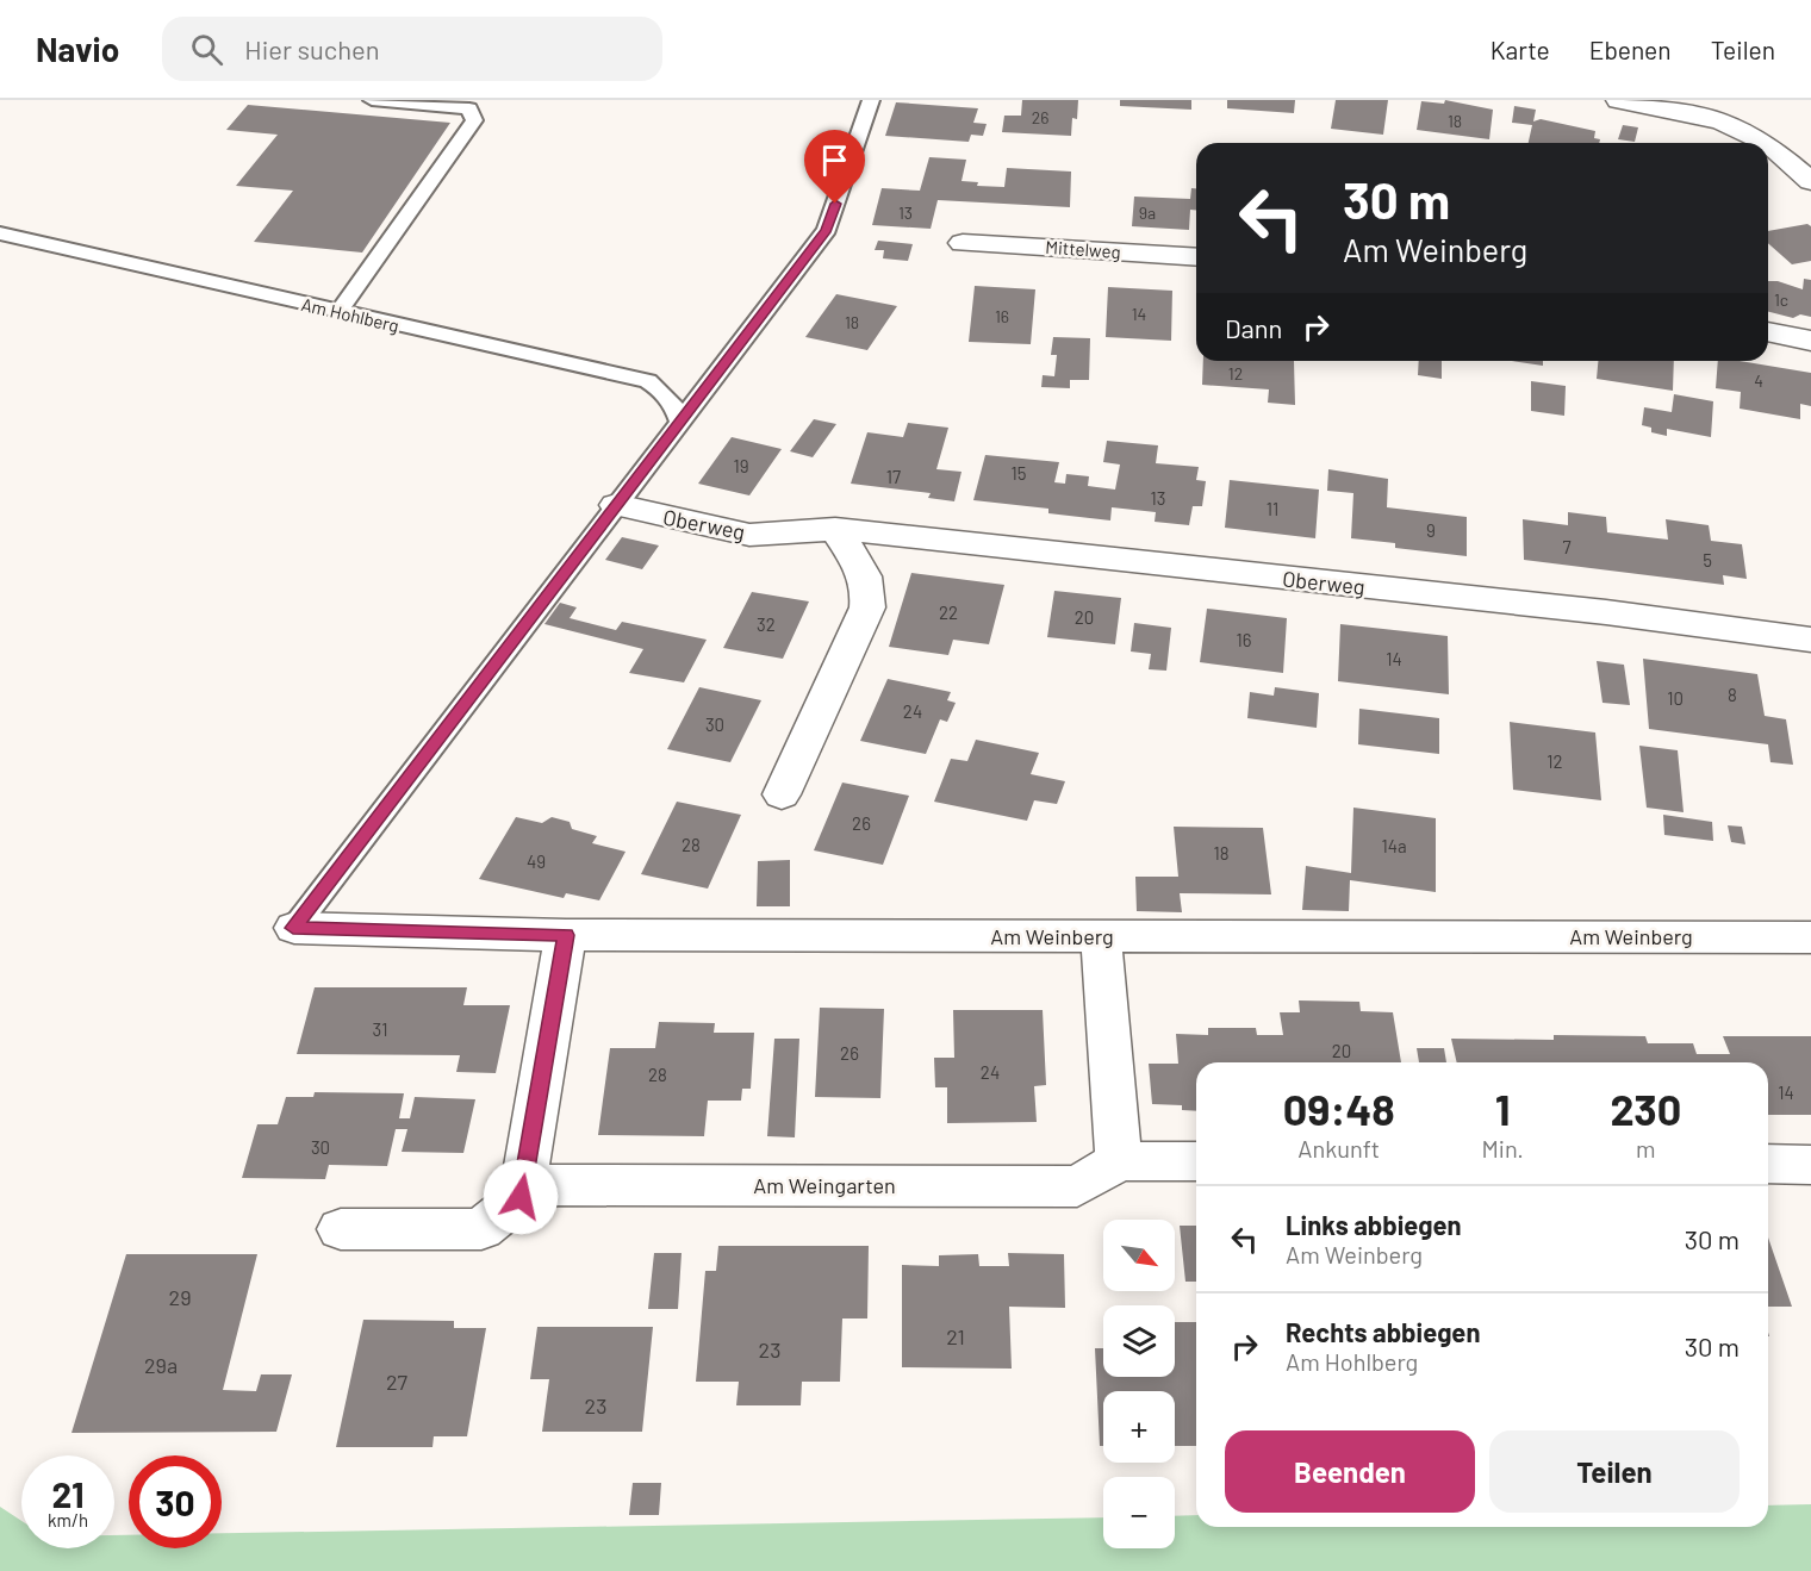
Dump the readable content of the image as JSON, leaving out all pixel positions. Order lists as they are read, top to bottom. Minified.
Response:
{"streets":{"street":["Mittelweg","Oberweg","Am Weinberg","Am Weingarten"],"lane":["Am Hohlberg"]},"house_numbers":["26","18","13","9a","1c","14","16","18","12","4","19","15","17","13","11","9","7","5","22","20","32","16","14","8","10","24","30","12","26","28","14a","18","49","31","20","26","24","28","14","30","29","21","23","29a","27","23"],"north":"bottom right","page":{"header":"Navio","search":"Hier suchen","nav":["Karte","Ebenen","Teilen"],"turn":["30 m","Am Weinberg"],"then":"Dann","eta":["09:48","Ankunft","1","Min.","230","m"],"list":[{"name":"Links abbiegen","note":"Am Weinberg","value":"30 m"},{"name":"Rechts abbiegen","note":"Am Hohlberg","value":"30 m"}],"map_buttons":["+","−"],"buttons":["Beenden","Teilen"],"speed":"21 km/h","limit":"30"}}
